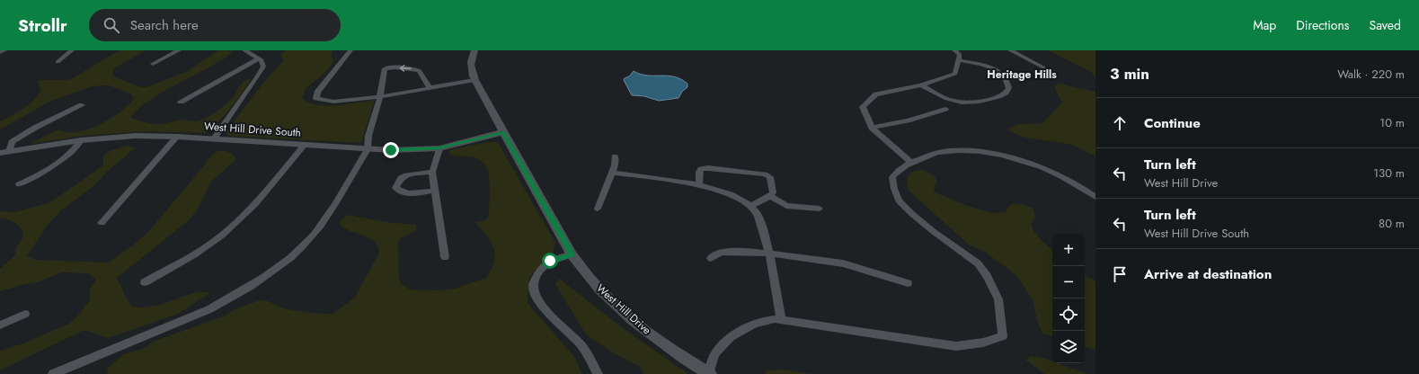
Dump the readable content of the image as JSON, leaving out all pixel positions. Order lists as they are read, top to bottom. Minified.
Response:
{"streets":{"street":["West Hill Drive South","West Hill Drive"]},"crossings":[["West Hill Drive South","West Hill Drive"]],"districts":["Heritage Hills"],"page":{"header":"Strollr","search":"Search here","nav":["Map","Directions","Saved"],"heading":["3 min","Walk · 220 m"],"list":[["Continue","10 m"],["Turn left","West Hill Drive","130 m"],["Turn left","West Hill Drive South","80 m"],"Arrive at destination"],"map_buttons":["+","−"]}}
